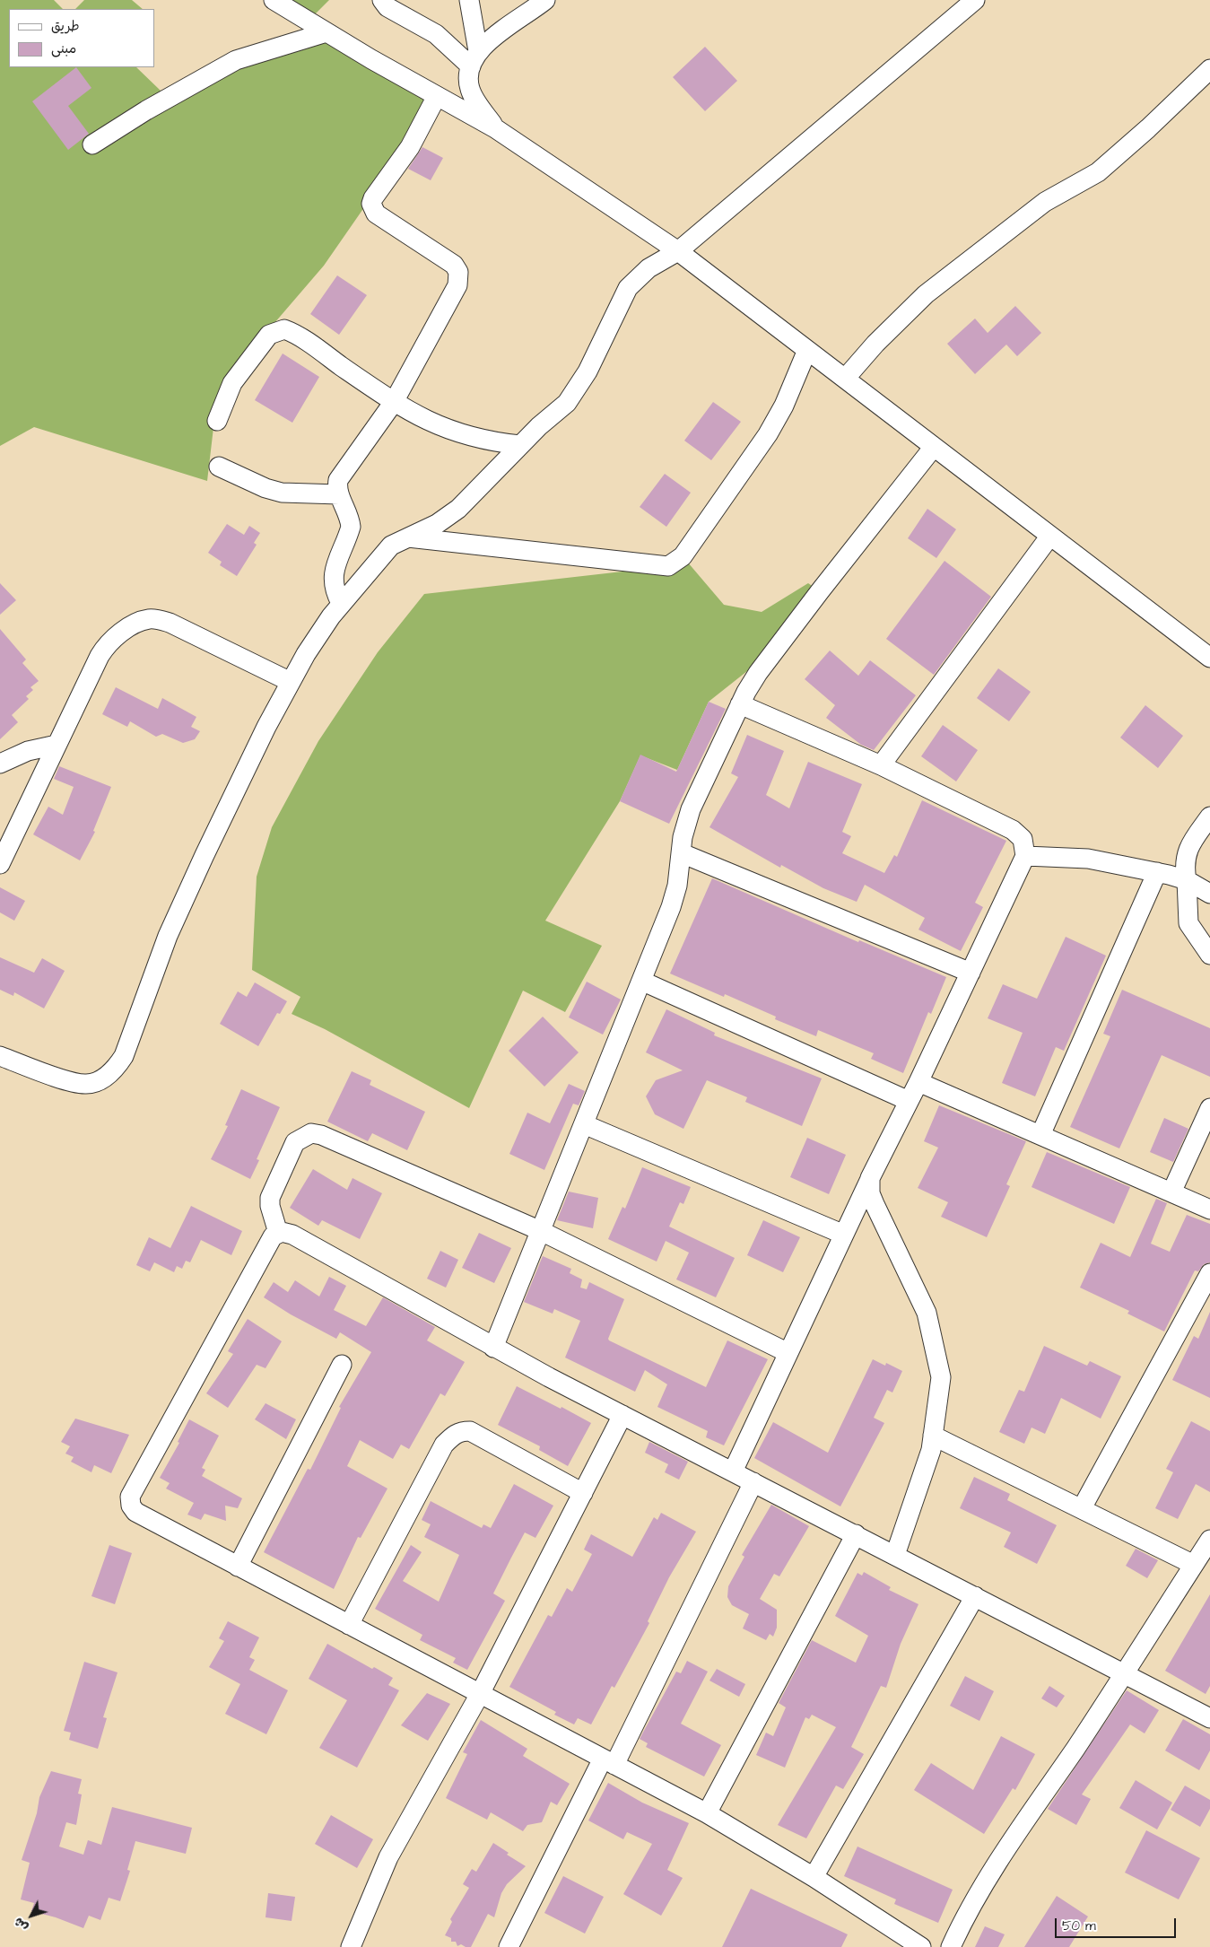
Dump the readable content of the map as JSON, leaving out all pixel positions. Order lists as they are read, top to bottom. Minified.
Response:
{"legend":["طريق","مبنى"],"scale_bar":"50 m","north":"bottom left"}
